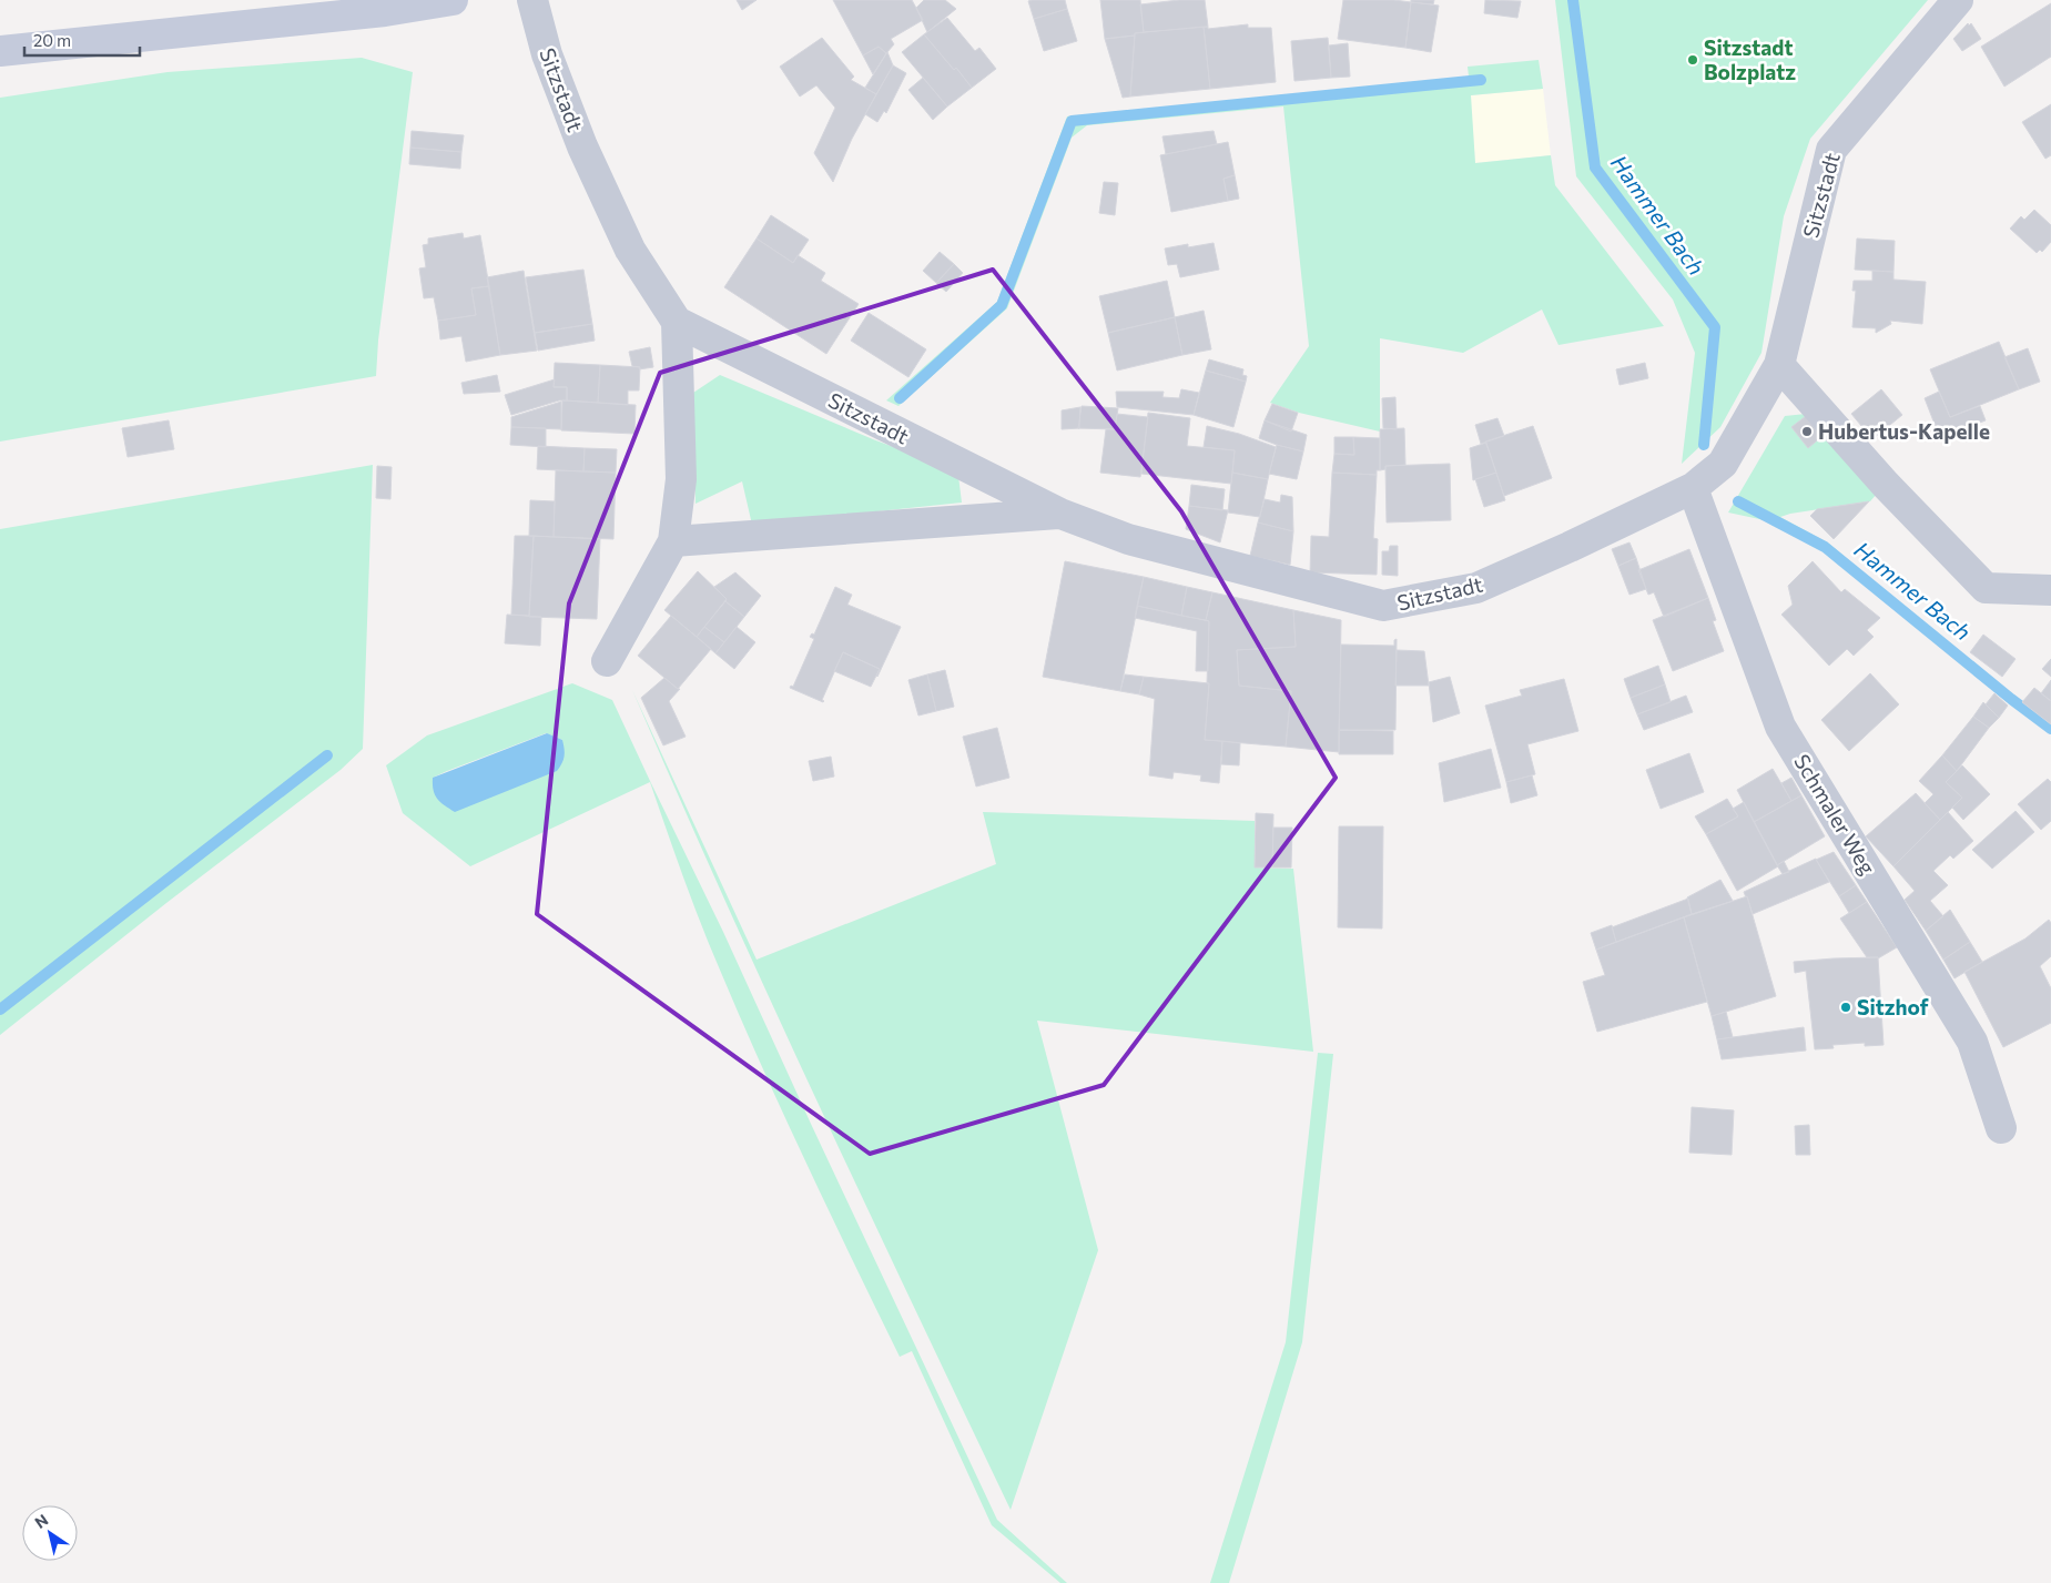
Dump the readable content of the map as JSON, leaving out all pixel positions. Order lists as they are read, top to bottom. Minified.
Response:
{"streets":{"street":["Sitzstadt","Schmaler Weg"]},"crossings":[["Sitzstadt","Schmaler Weg"]],"water":["Hammer Bach"],"places":["Sitzstadt Bolzplatz","Hubertus-Kapelle","Sitzhof"],"scale_bar":"20 m","north":"top left"}
